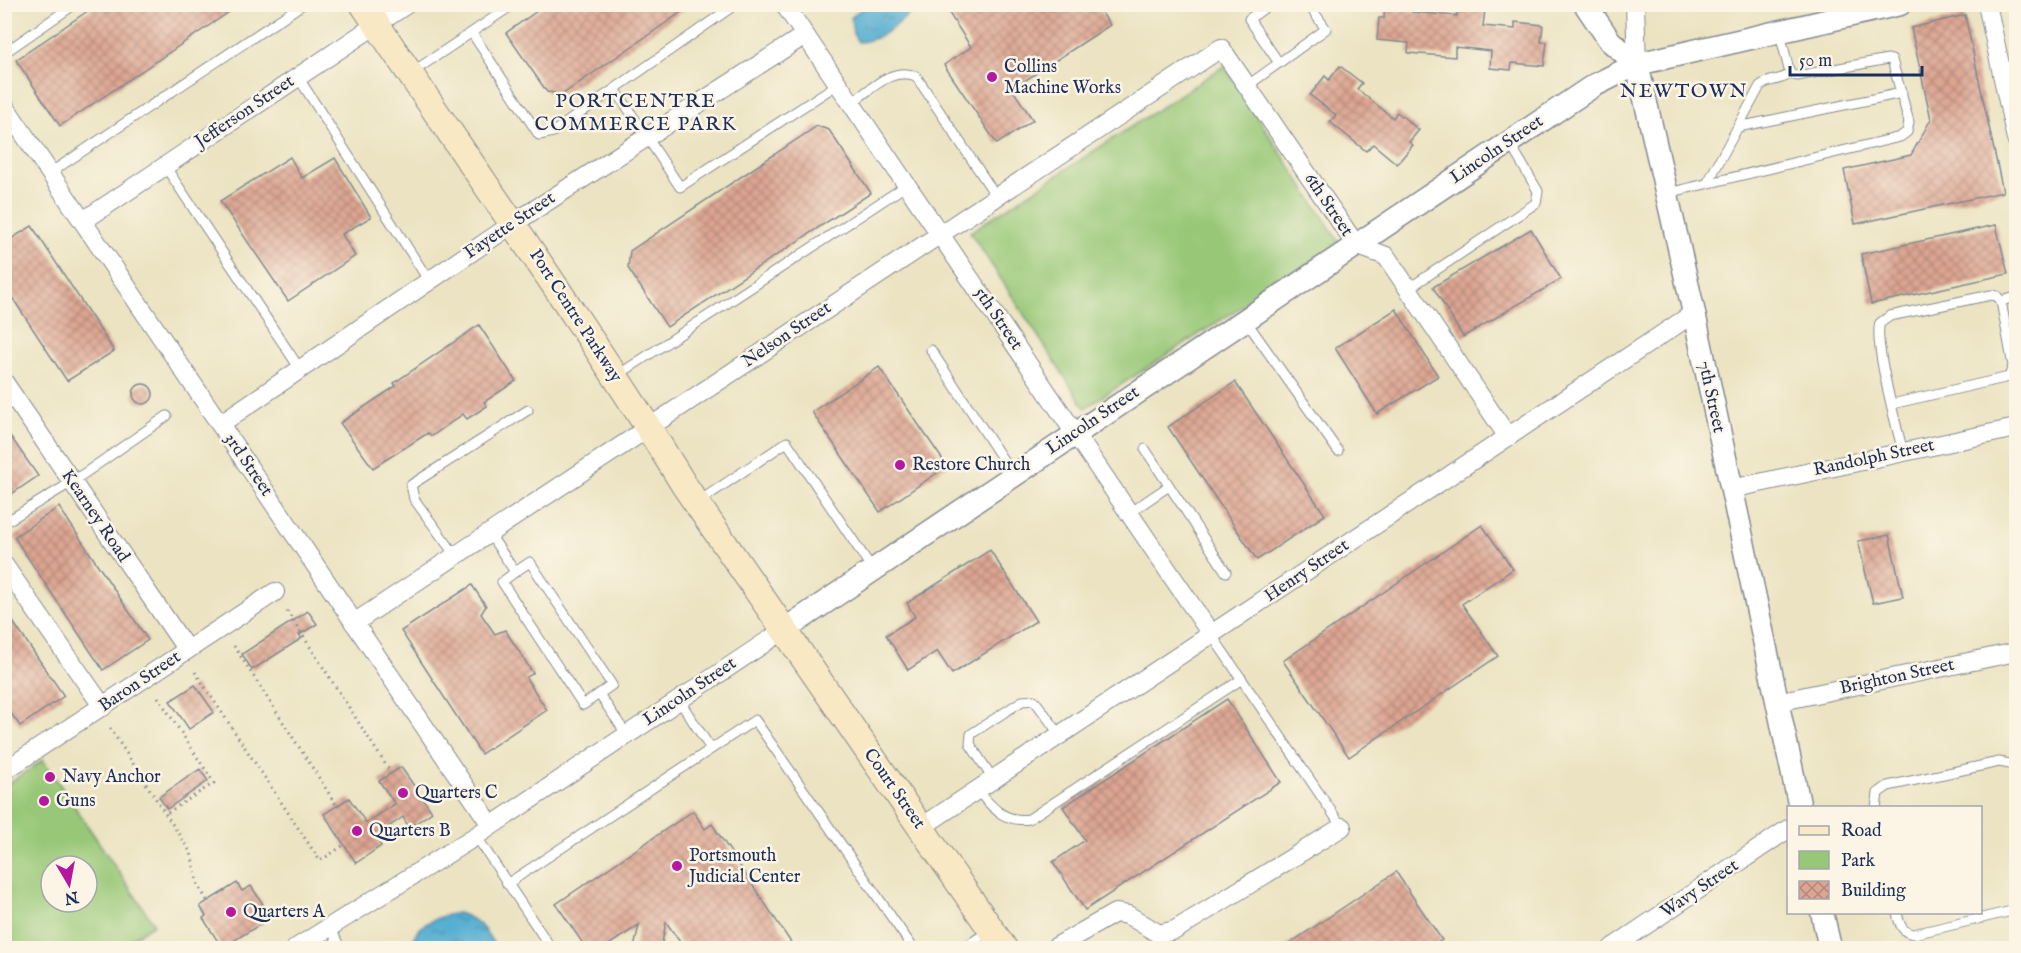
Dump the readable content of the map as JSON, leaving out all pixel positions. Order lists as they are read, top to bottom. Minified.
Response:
{"streets":{"main road":["Port Centre Parkway","Court Street"],"street":["Jefferson Street","Lincoln Street","6th Street","Fayette Street","5th Street","Nelson Street","7th Street","Randolph Street","3rd Street","Kearney Road","Henry Street","Brighton Street","Baron Street","Wavy Street"]},"crossings":[["Jefferson Street","Port Centre Parkway"],["Jefferson Street","3rd Street"],["Lincoln Street","6th Street"],["Lincoln Street","Port Centre Parkway"],["Lincoln Street","5th Street"],["Lincoln Street","7th Street"],["Lincoln Street","3rd Street"],["Lincoln Street","Court Street"],["6th Street","Nelson Street"],["6th Street","Henry Street"],["Fayette Street","Port Centre Parkway"],["Fayette Street","5th Street"],["Fayette Street","3rd Street"],["Port Centre Parkway","Nelson Street"],["Port Centre Parkway","Court Street"],["5th Street","Nelson Street"],["5th Street","Henry Street"],["Nelson Street","3rd Street"],["7th Street","Randolph Street"],["7th Street","Henry Street"],["7th Street","Brighton Street"],["Kearney Road","Baron Street"],["Henry Street","Court Street"]],"districts":["NEWTOWN","PORTCENTRE COMMERCE PARK"],"places":["Collins Machine Works","Restore Church","Navy Anchor","Quarters C","Guns","Quarters B","Portsmouth Judicial Center","Quarters A"],"legend":["Road","Park","Building"],"scale_bar":"50 m","north":"bottom"}
